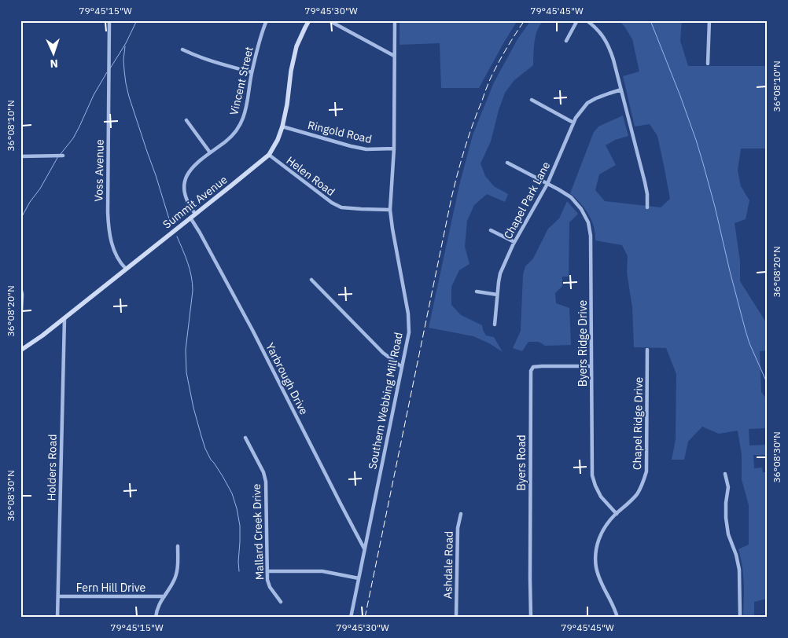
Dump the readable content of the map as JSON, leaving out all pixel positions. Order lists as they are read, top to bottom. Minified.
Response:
{"streets":{"main road":["Summit Avenue"],"street":["Vincent Street","Ringold Road","Voss Avenue","Helen Road","Chapel Park Lane","Byers Ridge Drive","Yarbrough Drive","Southern Webbing Mill Road","Chapel Ridge Drive","Byers Road","Holders Road","Mallard Creek Drive","Ashdale Road","Fern Hill Drive"]},"crossings":[["Vincent Street","Summit Avenue"],["Ringold Road","Summit Avenue"],["Ringold Road","Southern Webbing Mill Road"],["Voss Avenue","Summit Avenue"],["Helen Road","Summit Avenue"],["Helen Road","Southern Webbing Mill Road"],["Chapel Park Lane","Byers Ridge Drive"],["Summit Avenue","Yarbrough Drive"],["Summit Avenue","Holders Road"],["Byers Ridge Drive","Chapel Ridge Drive"],["Byers Ridge Drive","Byers Road"],["Yarbrough Drive","Southern Webbing Mill Road"],["Holders Road","Fern Hill Drive"]],"north":"bottom","coordinates":["79°45'15\"W","79°45'30\"W","79°45'45\"W","36°08'10\"N","36°08'20\"N","36°08'30\"N"]}
